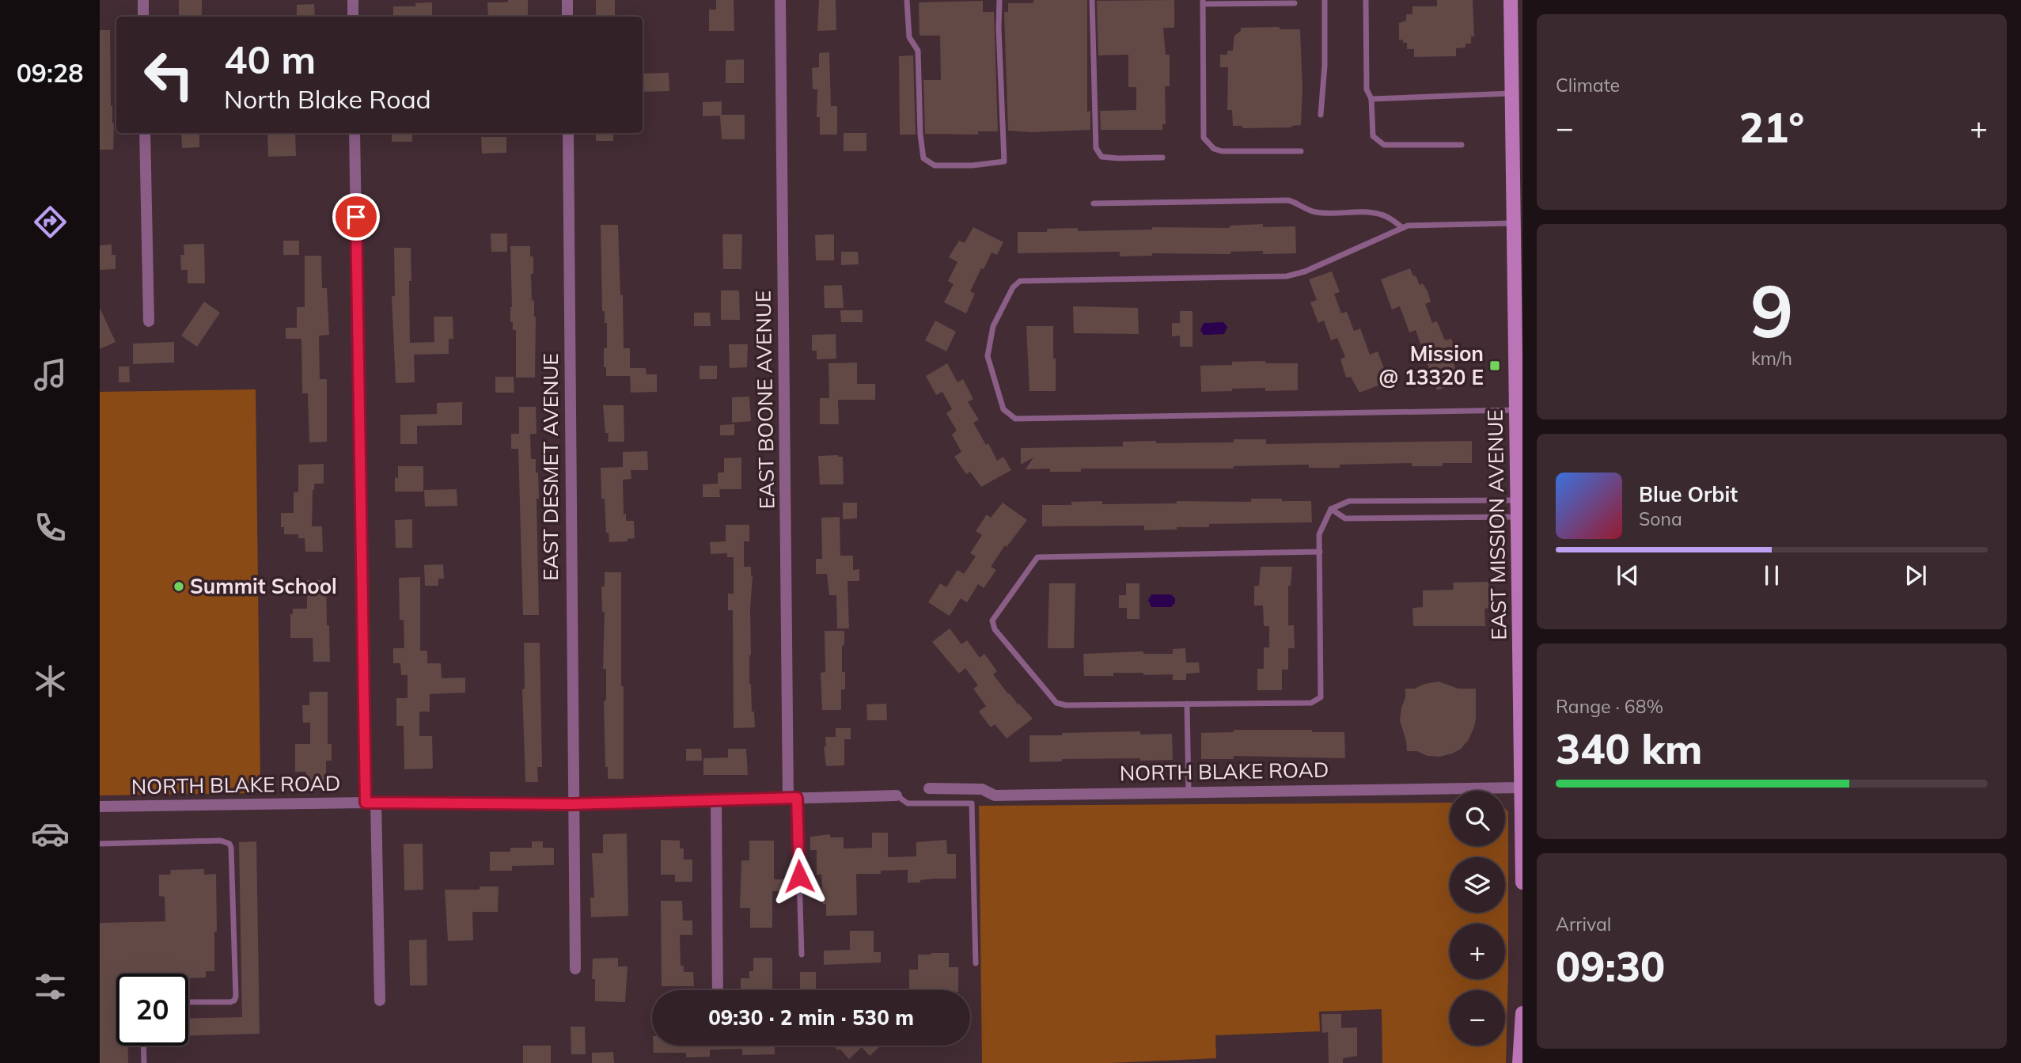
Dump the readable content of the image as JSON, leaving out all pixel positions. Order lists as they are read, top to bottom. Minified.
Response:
{"streets":{"street":["EAST BOONE AVENUE","EAST DESMET AVENUE","EAST MISSION AVENUE","NORTH BLAKE ROAD"]},"crossings":[["EAST BOONE AVENUE","NORTH BLAKE ROAD"],["EAST DESMET AVENUE","NORTH BLAKE ROAD"],["EAST MISSION AVENUE","NORTH BLAKE ROAD"]],"places":{"transit":["Mission @ 13320 E"],"other":["Summit School"]},"page":{"tabs":"09:28","tile":["Climate",["9","km/h"],["Range · 68%","340 km"],["Arrival","09:30"]],"turn":["40 m","North Blake Road"],"heat":["−","21°","+"],"song":["Blue Orbit","Sona"],"map_buttons":["+","−"],"limit":"20","trip":"09:30 · 2 min · 530 m"}}
